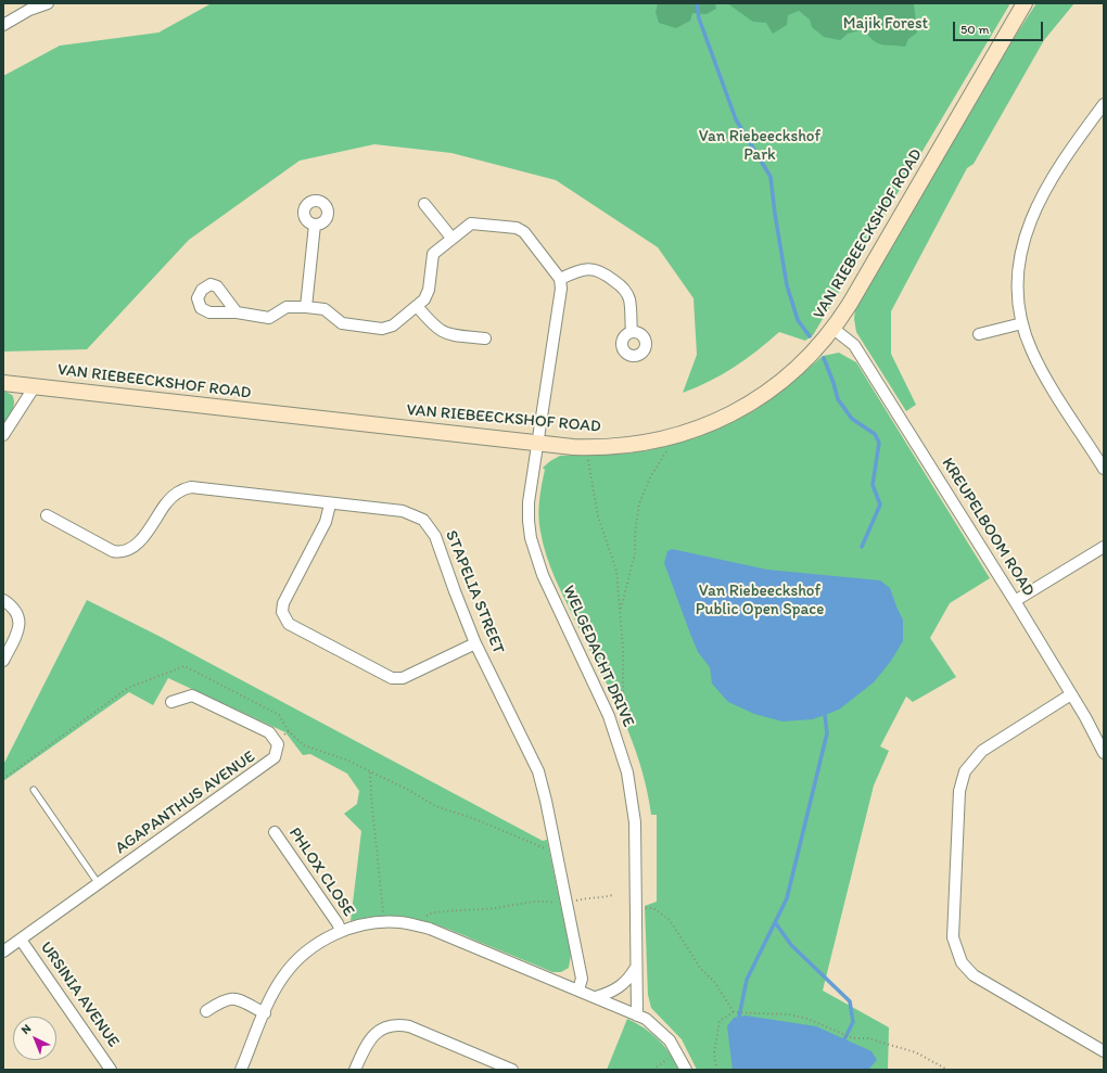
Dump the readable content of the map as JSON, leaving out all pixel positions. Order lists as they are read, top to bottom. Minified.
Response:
{"streets":{"street":["VAN RIEBEECKSHOF ROAD","KREUPELBOOM ROAD","STAPELIA STREET","WELGEDACHT DRIVE","AGAPANTHUS AVENUE","PHLOX CLOSE","URSINIA AVENUE"]},"crossings":[["VAN RIEBEECKSHOF ROAD","KREUPELBOOM ROAD"],["VAN RIEBEECKSHOF ROAD","WELGEDACHT DRIVE"],["AGAPANTHUS AVENUE","URSINIA AVENUE"]],"parks":["Majik Forest","Van Riebeeckshof Park","Van Riebeeckshof Public Open Space"],"scale_bar":"50 m","north":"top left"}
